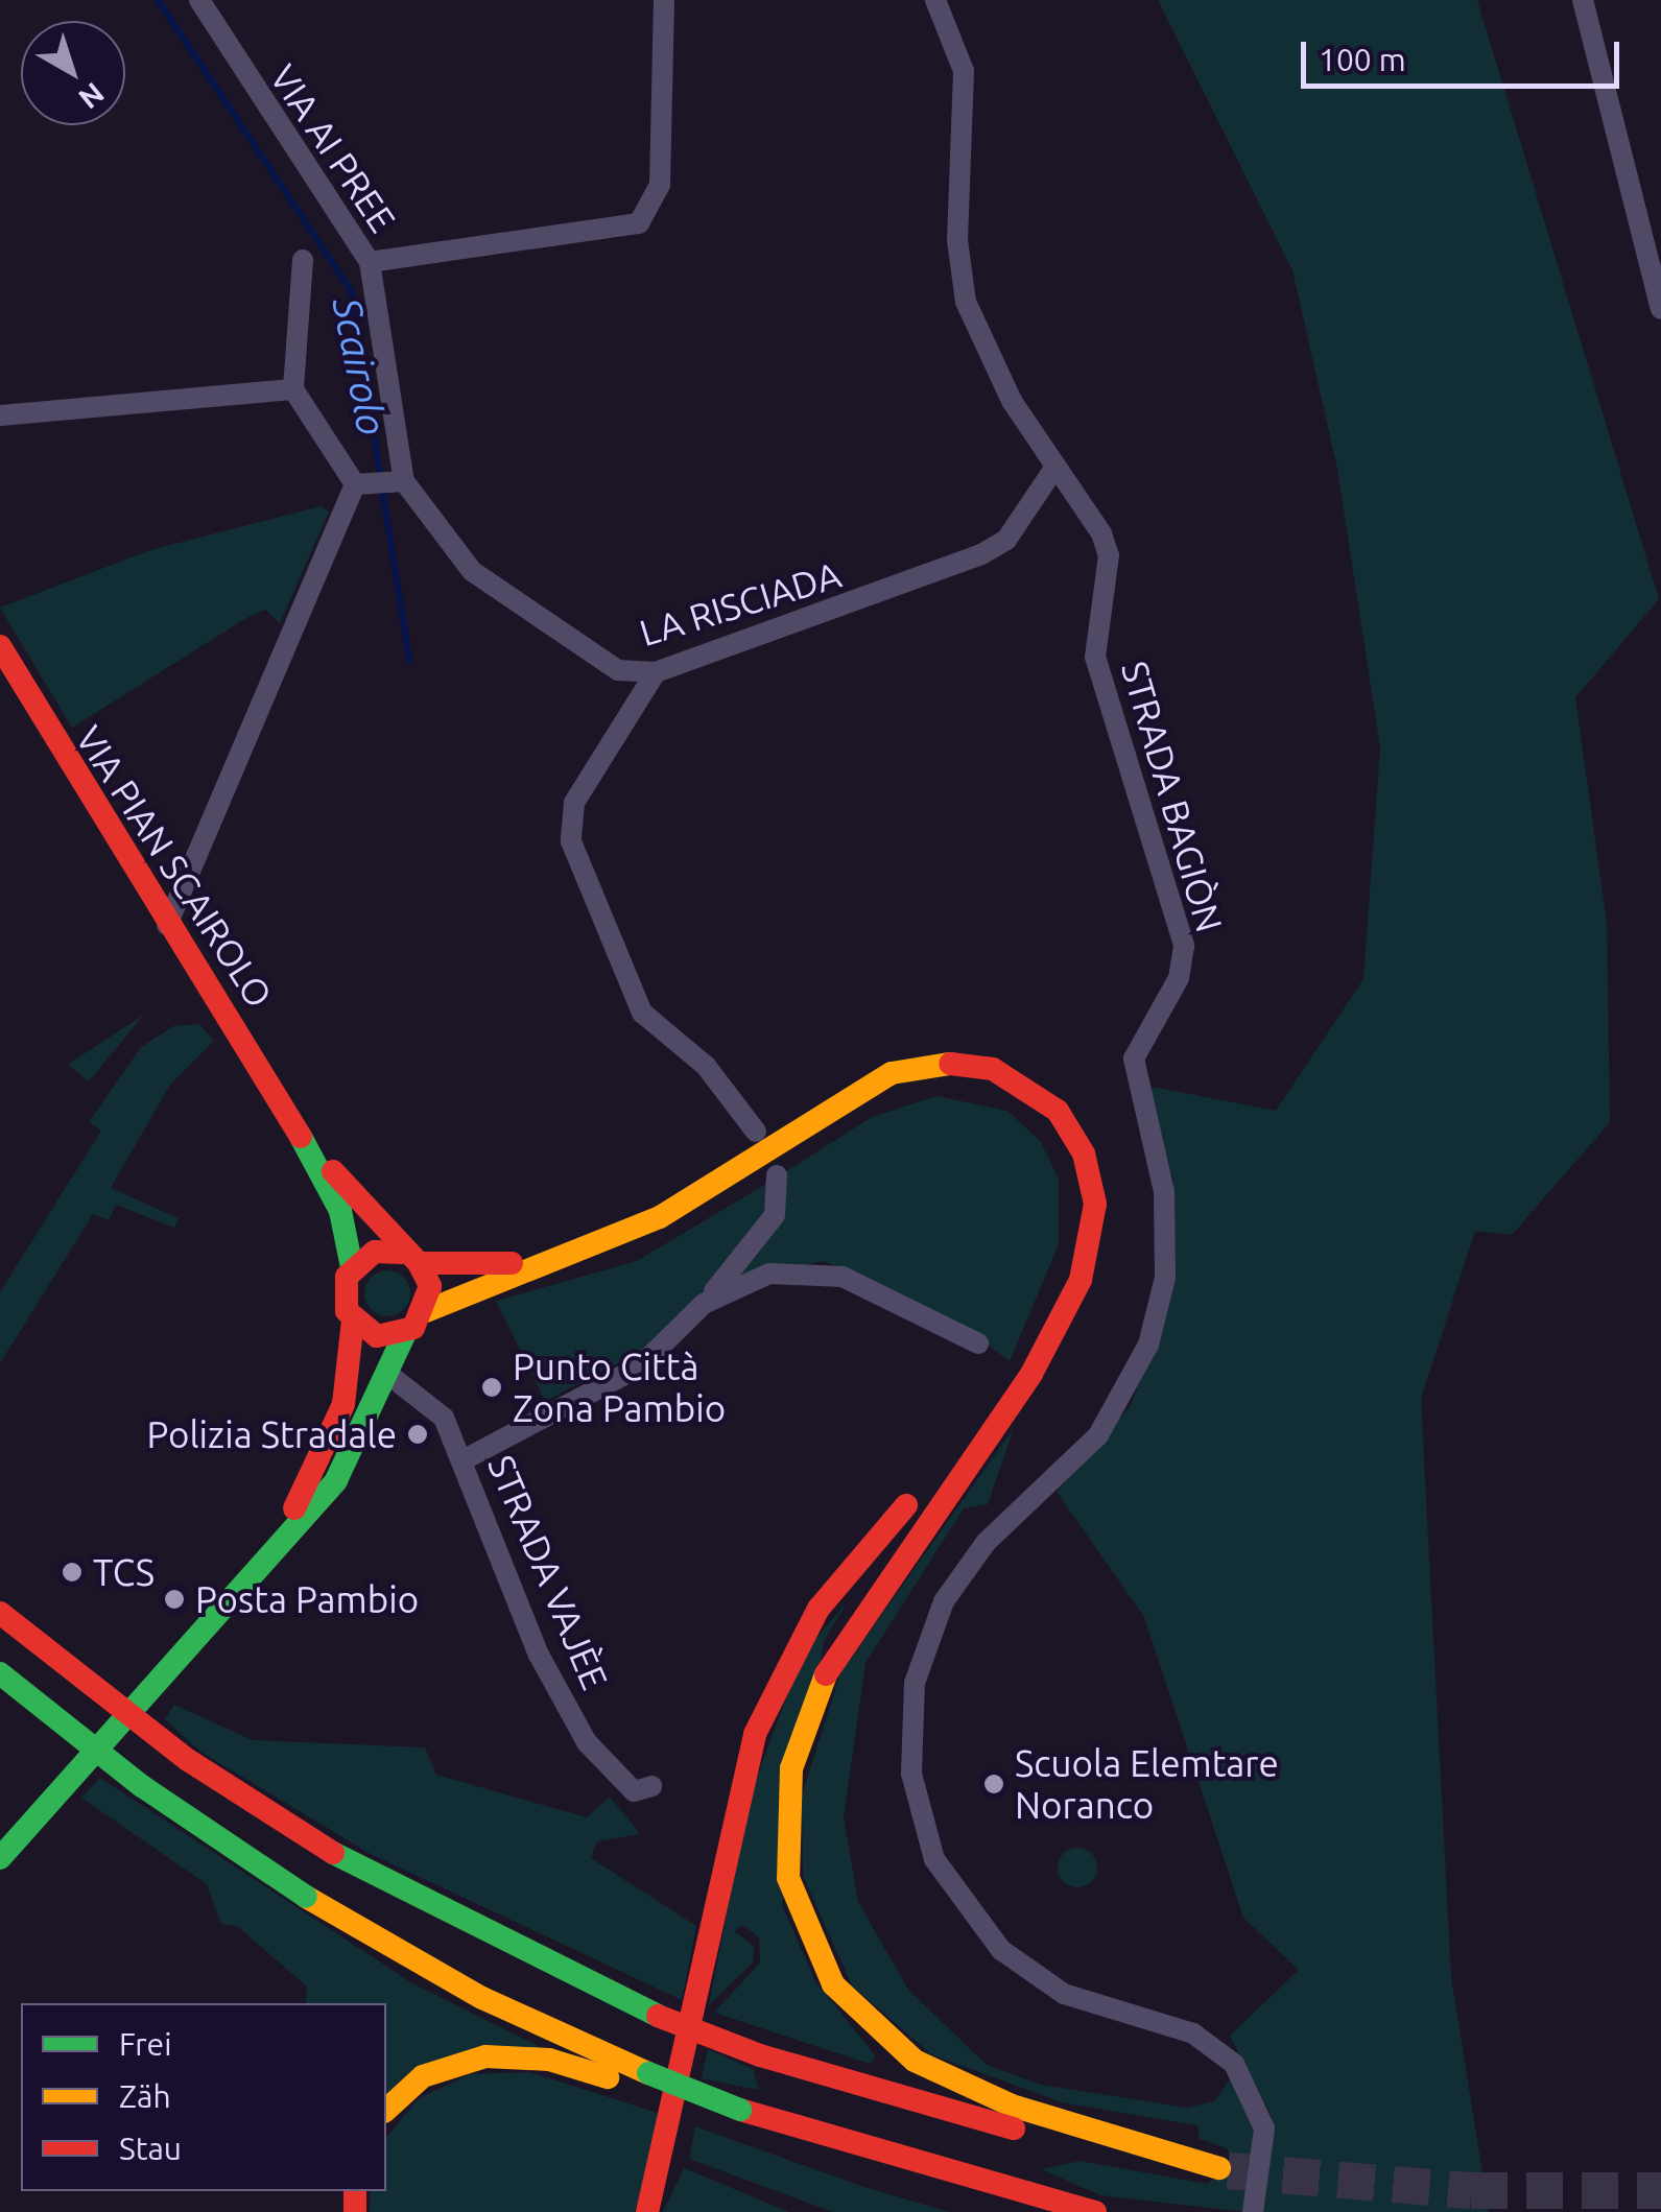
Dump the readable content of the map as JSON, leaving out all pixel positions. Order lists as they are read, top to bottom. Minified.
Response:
{"streets":{"main road":["VIA PIAN SCAIROLO"],"street":["VIA AI PREE","LA RISCIADA","STRADA BAGIÒN","STRADA VAJÈE"]},"crossings":[["VIA AI PREE","LA RISCIADA"],["LA RISCIADA","STRADA BAGIÒN"]],"water":["Scairolo"],"places":["Punto Città Zona Pambio","Polizia Stradale","TCS","Posta Pambio","Scuola Elemtare Noranco"],"legend":["Frei","Zäh","Stau"],"scale_bar":"100 m","north":"bottom right"}
